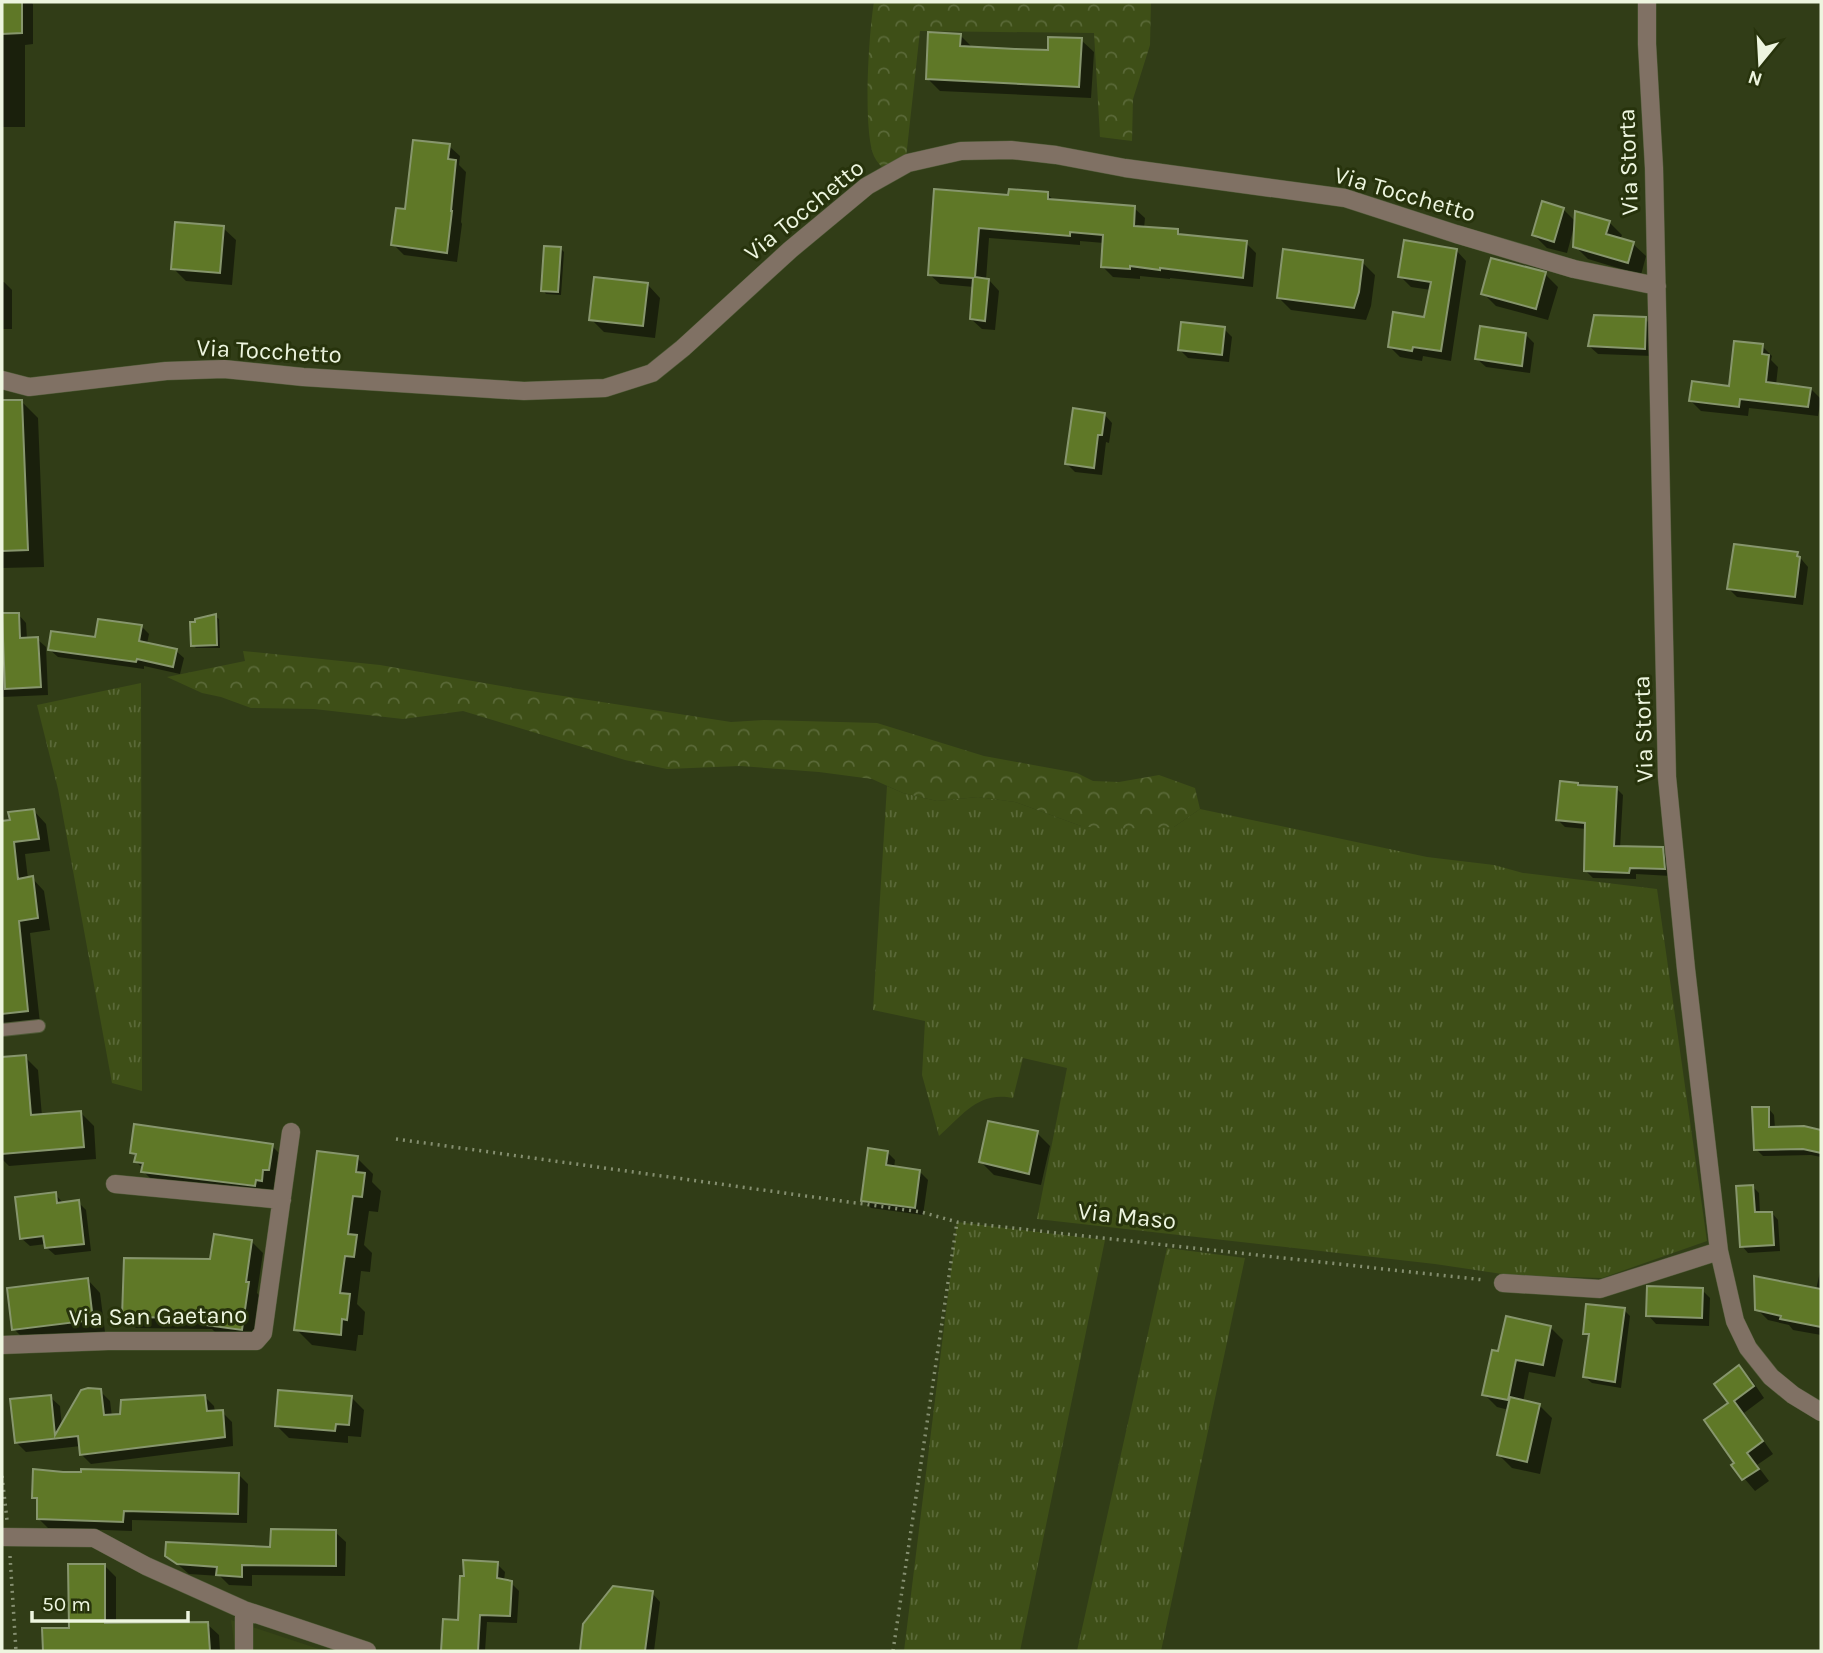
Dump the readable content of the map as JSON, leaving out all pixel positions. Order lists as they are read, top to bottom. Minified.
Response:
{"streets":{"street":["Via Storta","Via Tocchetto","Via San Gaetano"],"path":["Via Maso"]},"crossings":[["Via Storta","Via Tocchetto"]],"scale_bar":"50 m","north":"bottom"}
